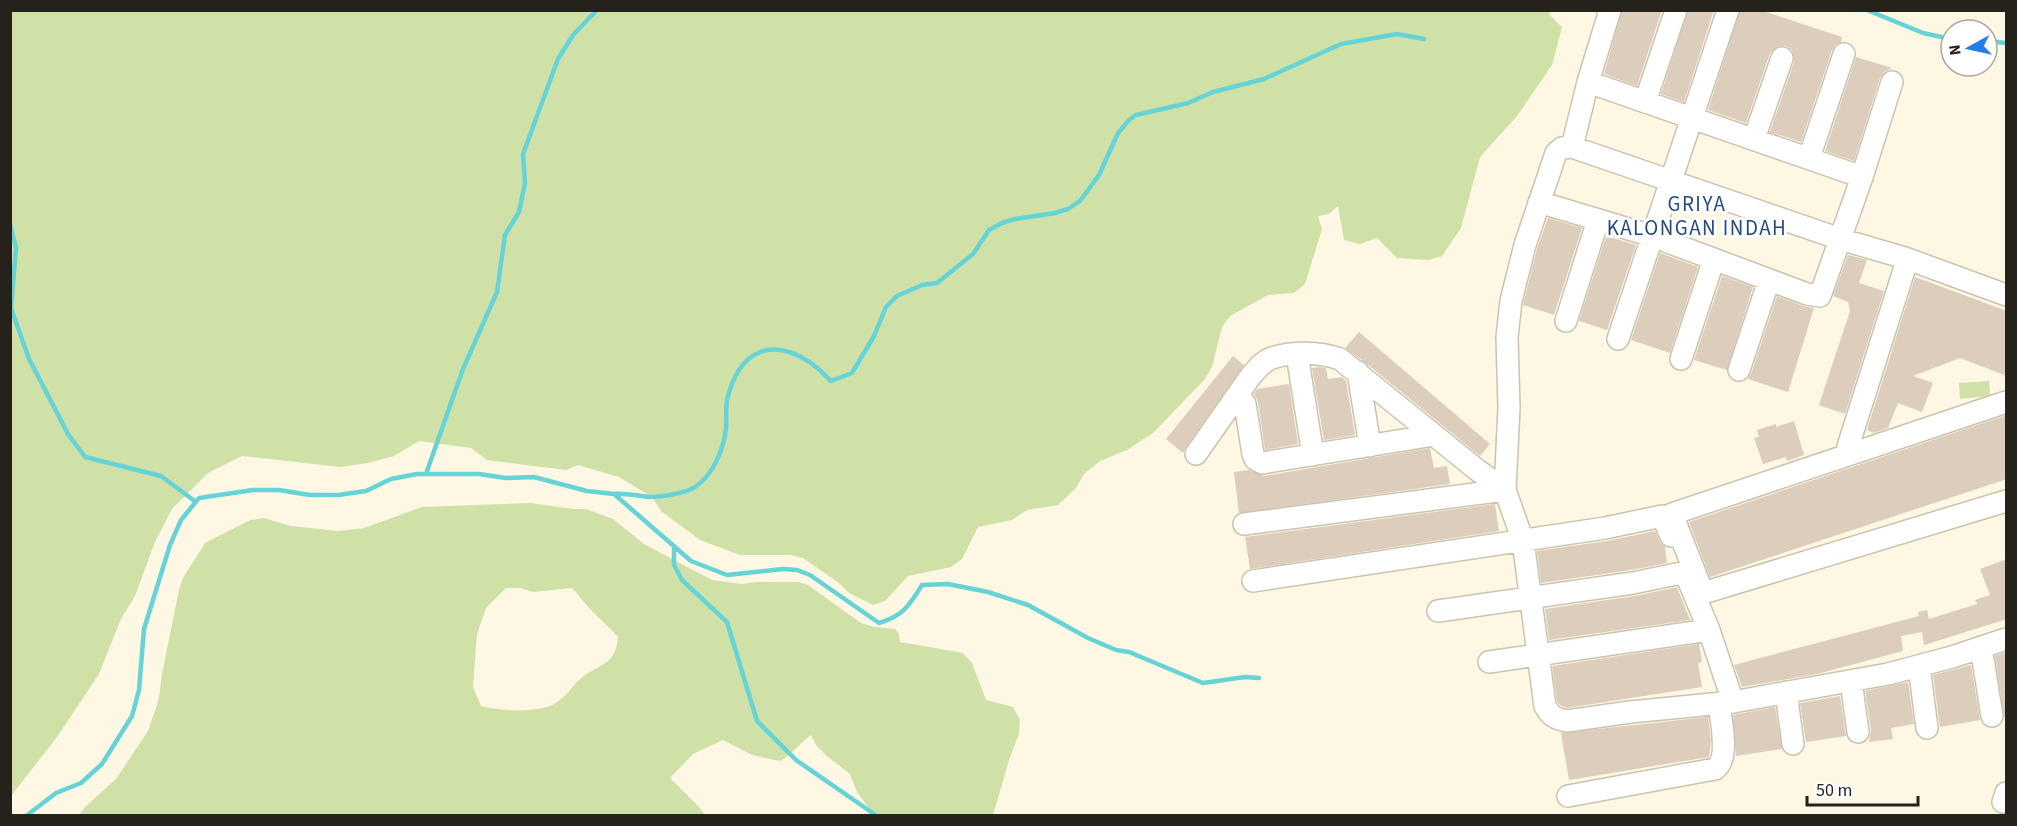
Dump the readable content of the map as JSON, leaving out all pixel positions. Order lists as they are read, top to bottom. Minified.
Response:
{"districts":["GRIYA KALONGAN INDAH"],"scale_bar":"50 m","north":"left"}
